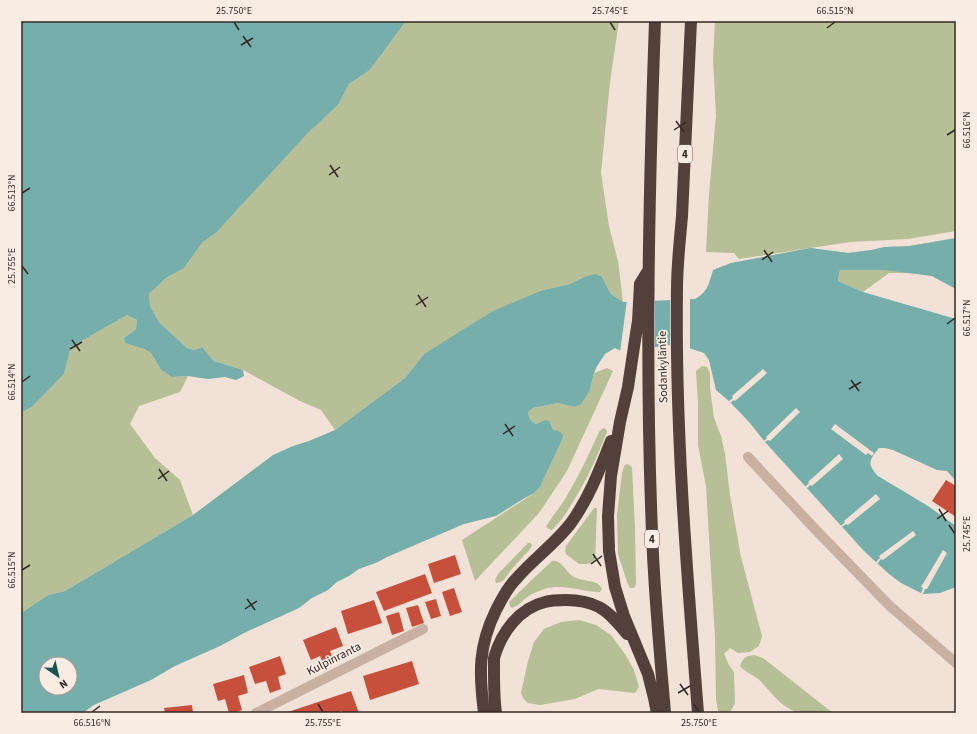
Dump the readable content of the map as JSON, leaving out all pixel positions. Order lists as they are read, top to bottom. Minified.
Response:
{"streets":{"highway":["4","Sodankyläntie"],"street":["Kulpinranta"]},"north":"bottom right","coordinates":["25.750°E","25.745°E","66.515°N","66.516°N","66.513°N","25.755°E","66.517°N","66.514°N"]}
